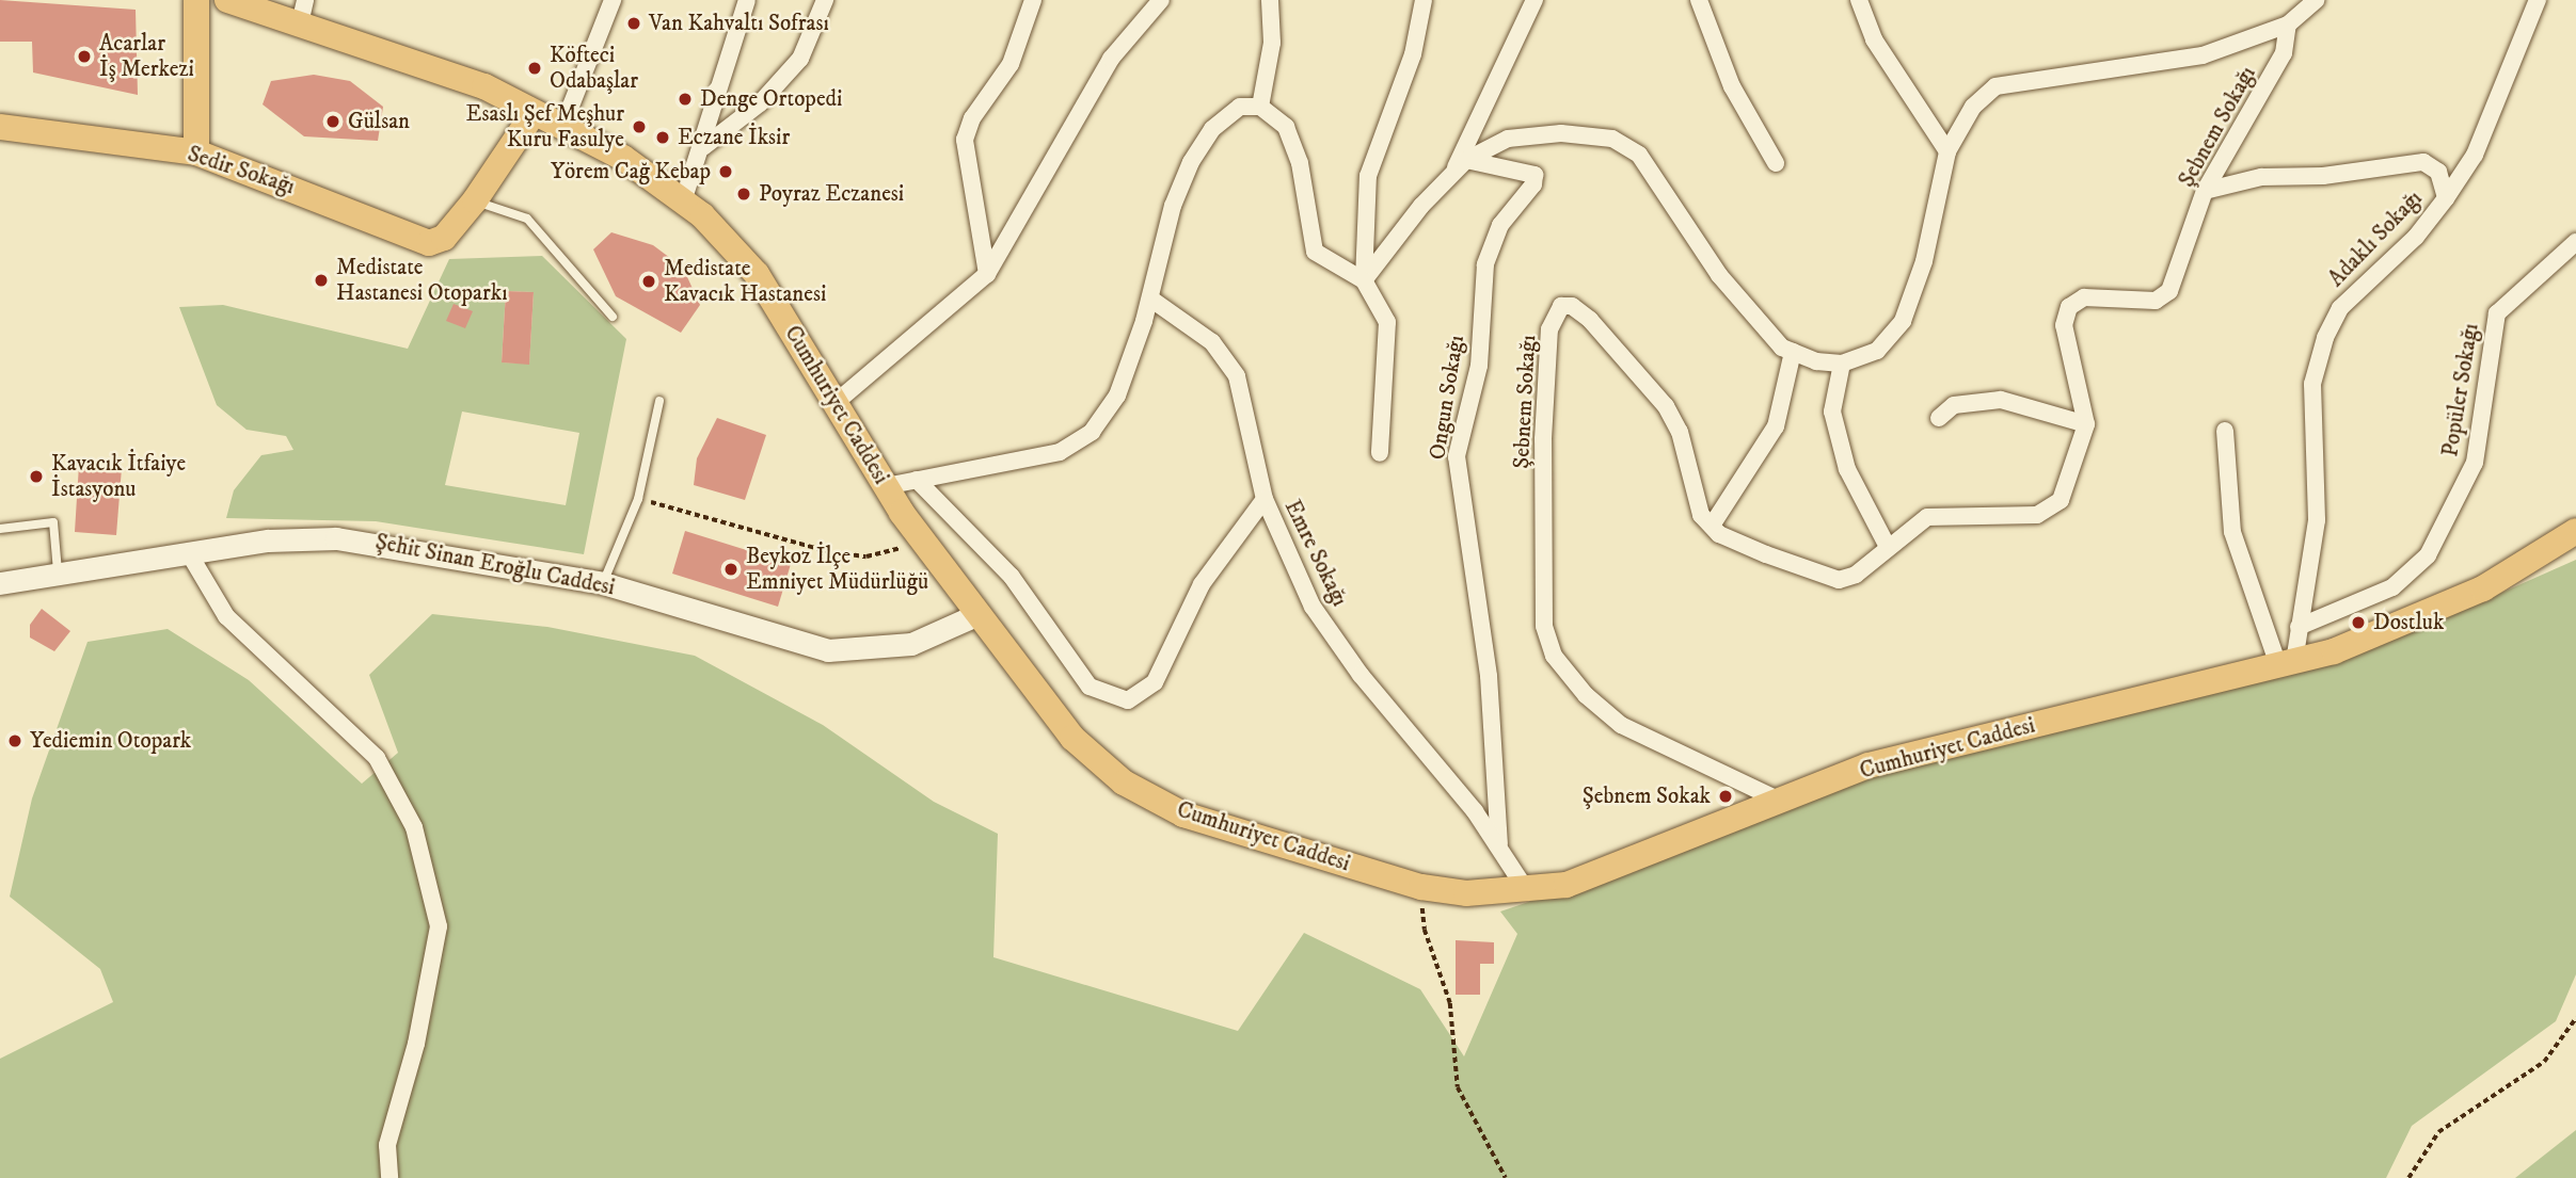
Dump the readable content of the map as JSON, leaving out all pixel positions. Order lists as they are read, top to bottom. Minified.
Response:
{"streets":{"main road":["Sedir Sokağı","Cumhuriyet Caddesi"],"street":["Şebnem Sokağı","Adaklı Sokağı","Popüler Sokağı","Ongun Sokağı","Emre Sokağı","Şehit Sinan Eroğlu Caddesi"]},"crossings":[["Şebnem Sokağı","Adaklı Sokağı"],["Şebnem Sokağı","Cumhuriyet Caddesi"],["Adaklı Sokağı","Popüler Sokağı"],["Adaklı Sokağı","Cumhuriyet Caddesi"],["Ongun Sokağı","Emre Sokağı"],["Cumhuriyet Caddesi","Emre Sokağı"],["Cumhuriyet Caddesi","Şehit Sinan Eroğlu Caddesi"]],"places":["Van Kahvaltı Sofrası","Acarlar İş Merkezi","Köfteci Odabaşlar","Denge Ortopedi","Gülsan","Esaslı Şef Meşhur Kuru Fasulye","Eczane İksir","Yörem Cağ Kebap","Poyraz Eczanesi","Medistate Hastanesi Otoparkı","Medistate Kavacık Hastanesi","Kavacık İtfaiye İstasyonu","Beykoz İlçe Emniyet Müdürlüğü","Dostluk","Yediemin Otopark","Şebnem Sokak"]}
